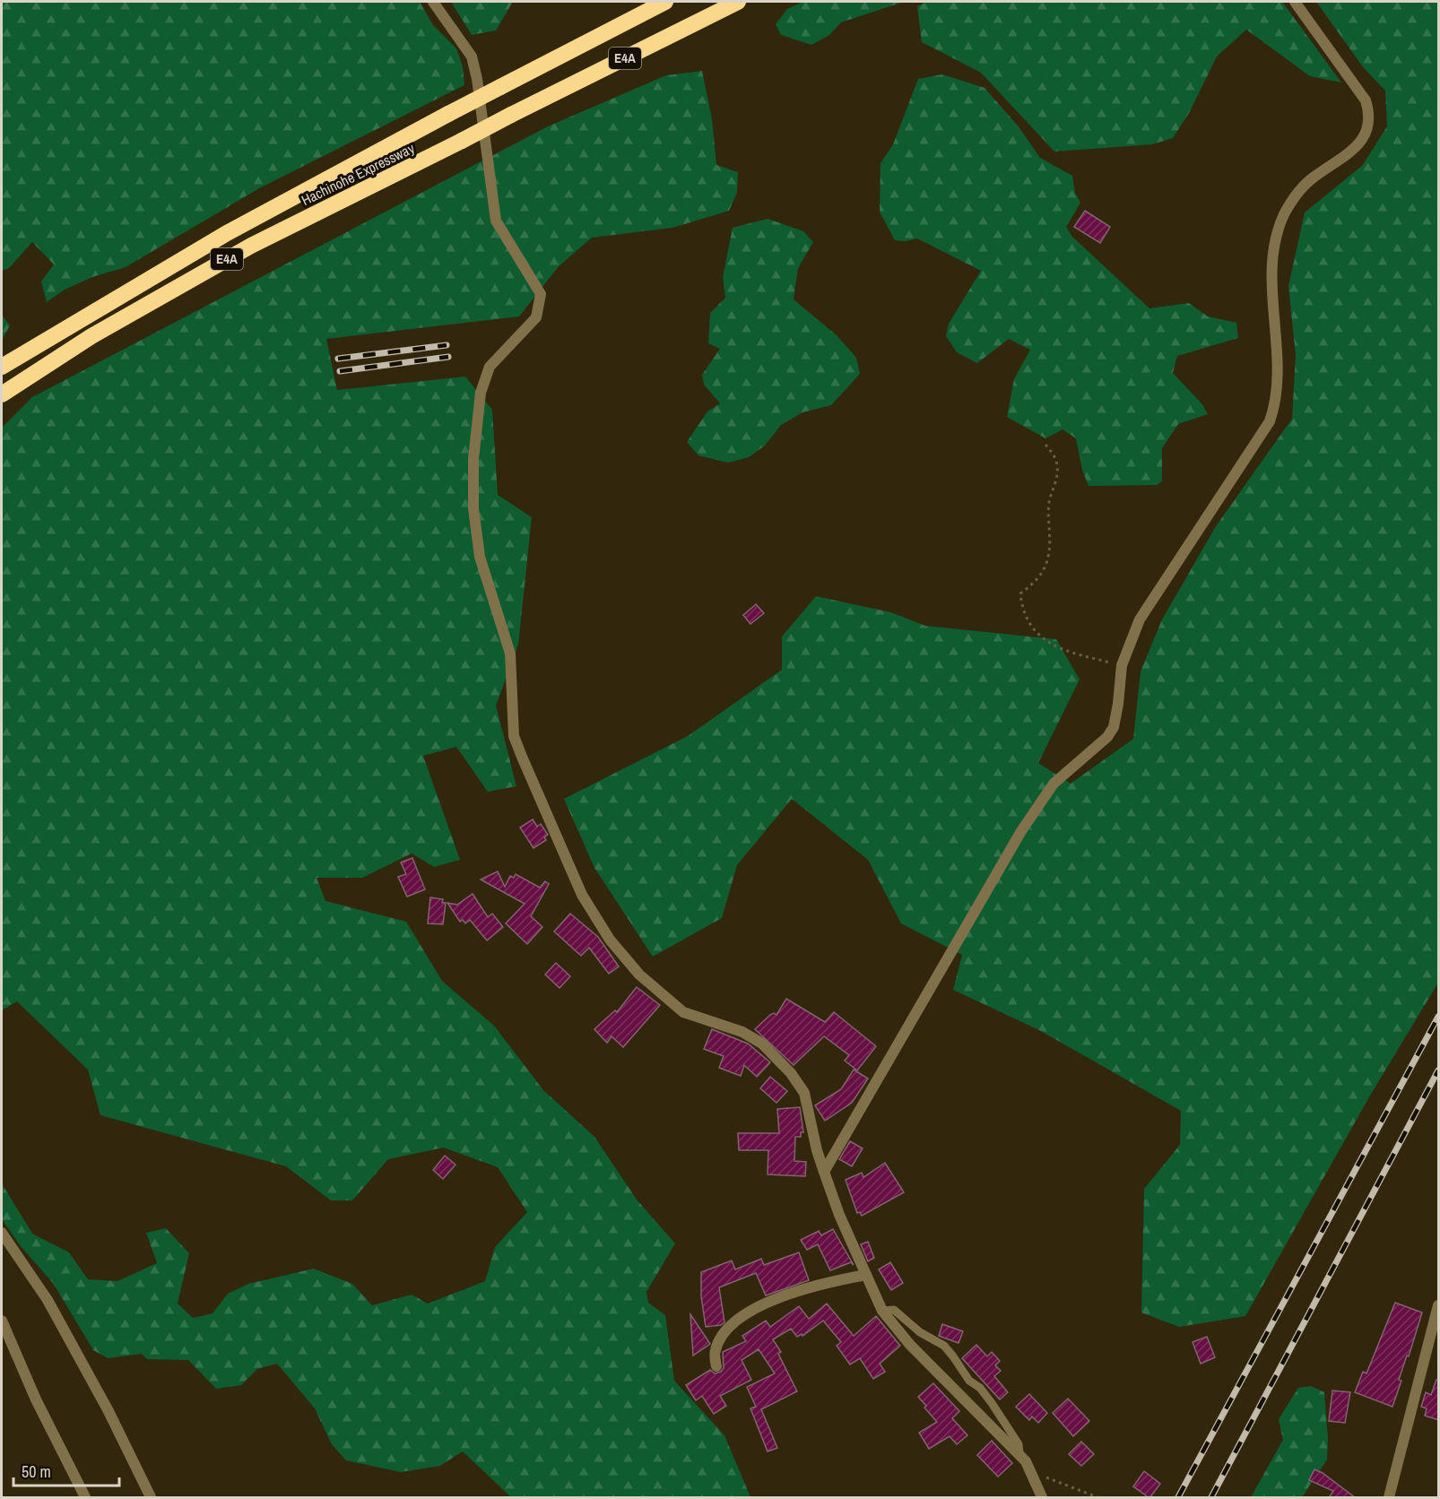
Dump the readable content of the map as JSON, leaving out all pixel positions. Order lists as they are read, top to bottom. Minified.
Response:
{"streets":{"highway":["E4A","Hachinohe Expressway"]},"scale_bar":"50 m"}
